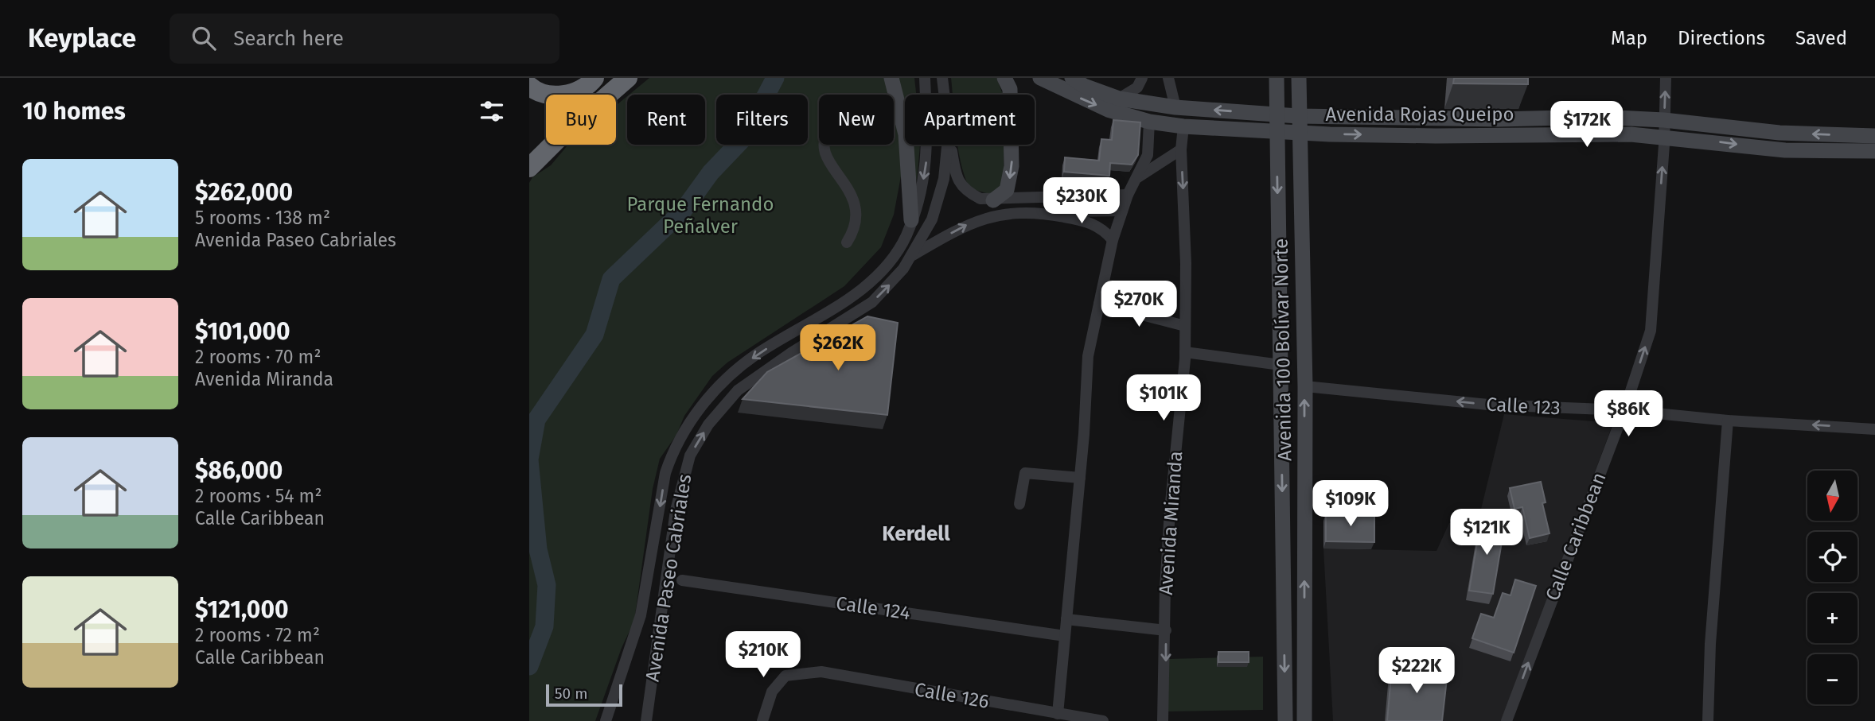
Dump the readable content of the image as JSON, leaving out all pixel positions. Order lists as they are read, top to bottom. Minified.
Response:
{"streets":{"street":["Avenida Rojas Queipo","Avenida 100 Bolívar Norte","Calle 123","Avenida Miranda","Calle Caribbean","Avenida Paseo Cabriales","Calle 124","Calle 126"]},"crossings":[["Avenida Rojas Queipo","Avenida 100 Bolívar Norte"],["Avenida Rojas Queipo","Avenida Miranda"],["Avenida Rojas Queipo","Calle Caribbean"],["Avenida 100 Bolívar Norte","Calle 123"],["Calle 123","Calle Caribbean"]],"one_way":["Calle 123","Calle Caribbean"],"districts":["Kerdell"],"parks":["Parque Fernando Peñalver"],"scale_bar":"50 m","north":"bottom","page":{"header":"Keyplace","search":"Search here","nav":["Map","Directions","Saved"],"heading":"10 homes","chip":["Buy","Rent","Filters","New","Apartment"],"price":["$172K","$230K","$270K","$262K","$101K","$86K","$109K","$121K","$210K","$222K"],"list":[{"name":"$262,000","note":"5 rooms · 138 m² · Avenida Paseo Cabriales"},{"name":"$101,000","note":"2 rooms · 70 m² · Avenida Miranda"},{"name":"$86,000","note":"2 rooms · 54 m² · Calle Caribbean"},{"name":"$121,000","note":"2 rooms · 72 m² · Calle Caribbean"}],"map_buttons":["+","−"],"scale":"50 m"}}
